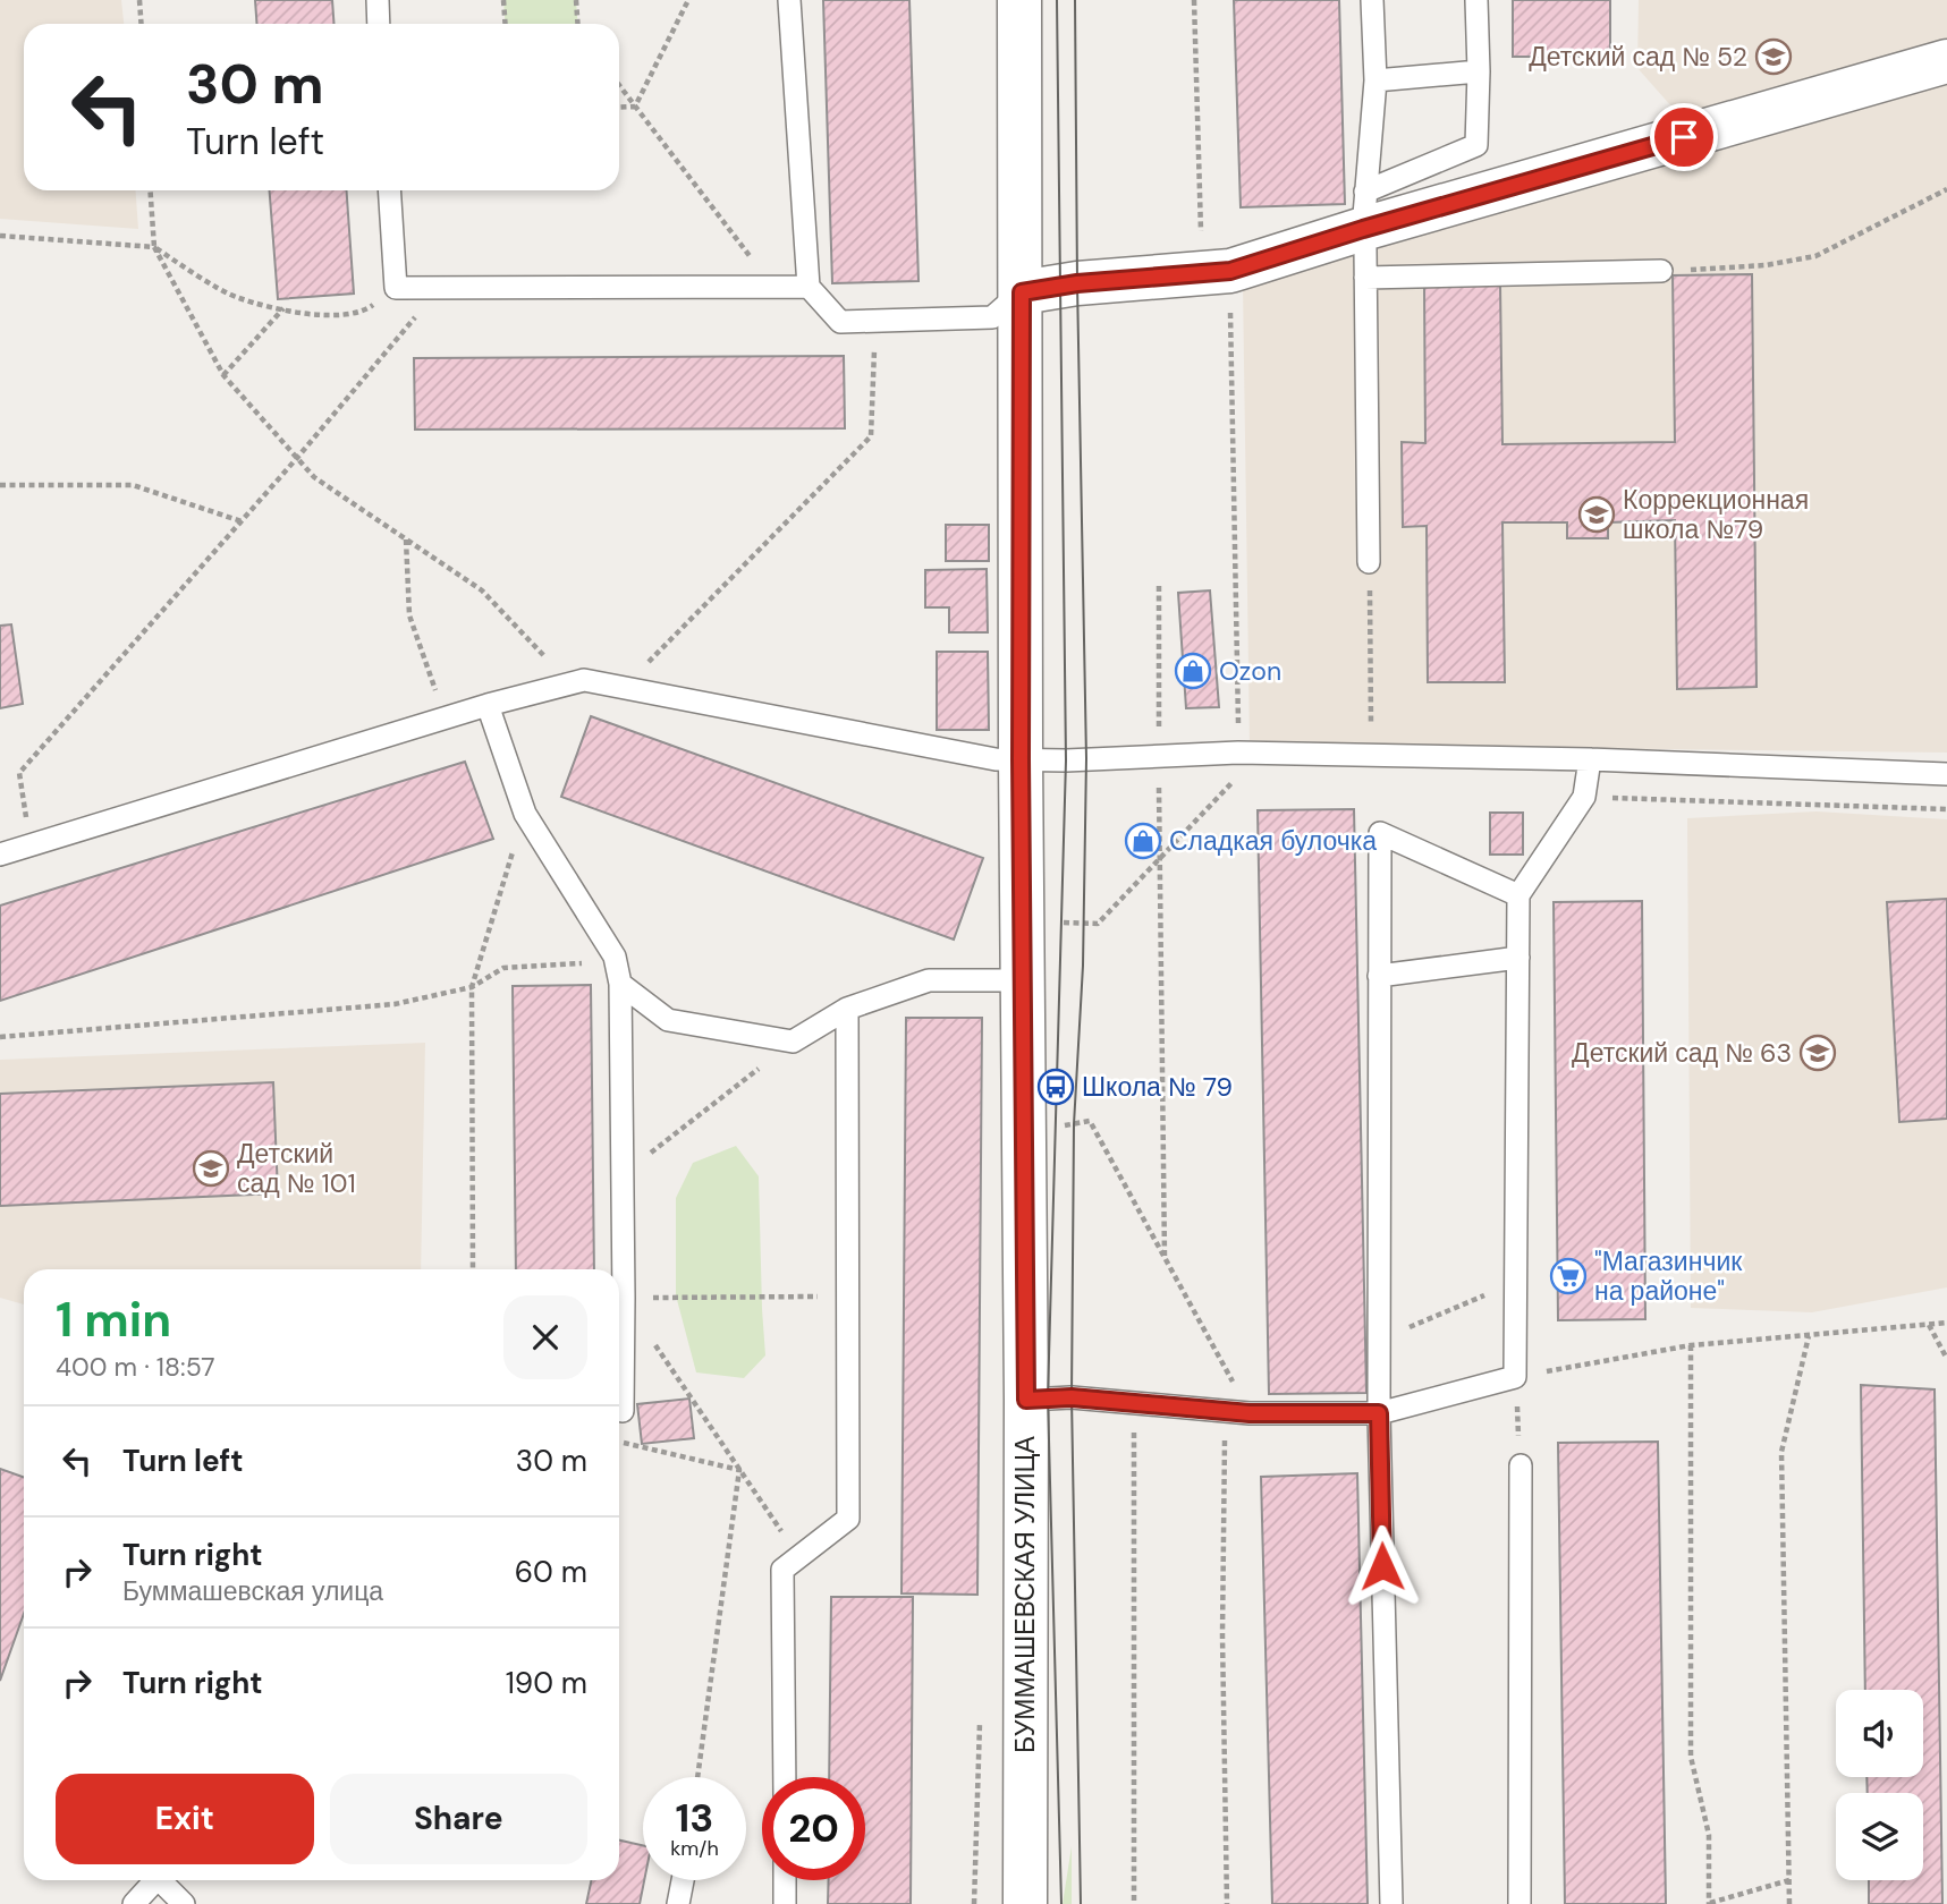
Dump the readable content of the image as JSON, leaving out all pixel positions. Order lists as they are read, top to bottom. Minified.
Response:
{"streets":{"street":["БУММАШЕВСКАЯ УЛИЦА"]},"places":{"school or university":["Детский сад № 52","Коррекционная школа №79","Детский сад № 63","Детский сад № 101"],"shop":["Ozon","Сладкая булочка"],"bus stop":["Школа № 79"],"supermarket":["\"Магазинчик на районе\""]},"page":{"turn":["30 m","Turn left"],"heading":["1 min","400 m · 18:57"],"list":[{"name":"Turn left","value":"30 m"},{"name":"Turn right","note":"Буммашевская улица","value":"60 m"},{"name":"Turn right","value":"190 m"}],"buttons":["Exit","Share"],"speed":"13 km/h","limit":"20"}}
